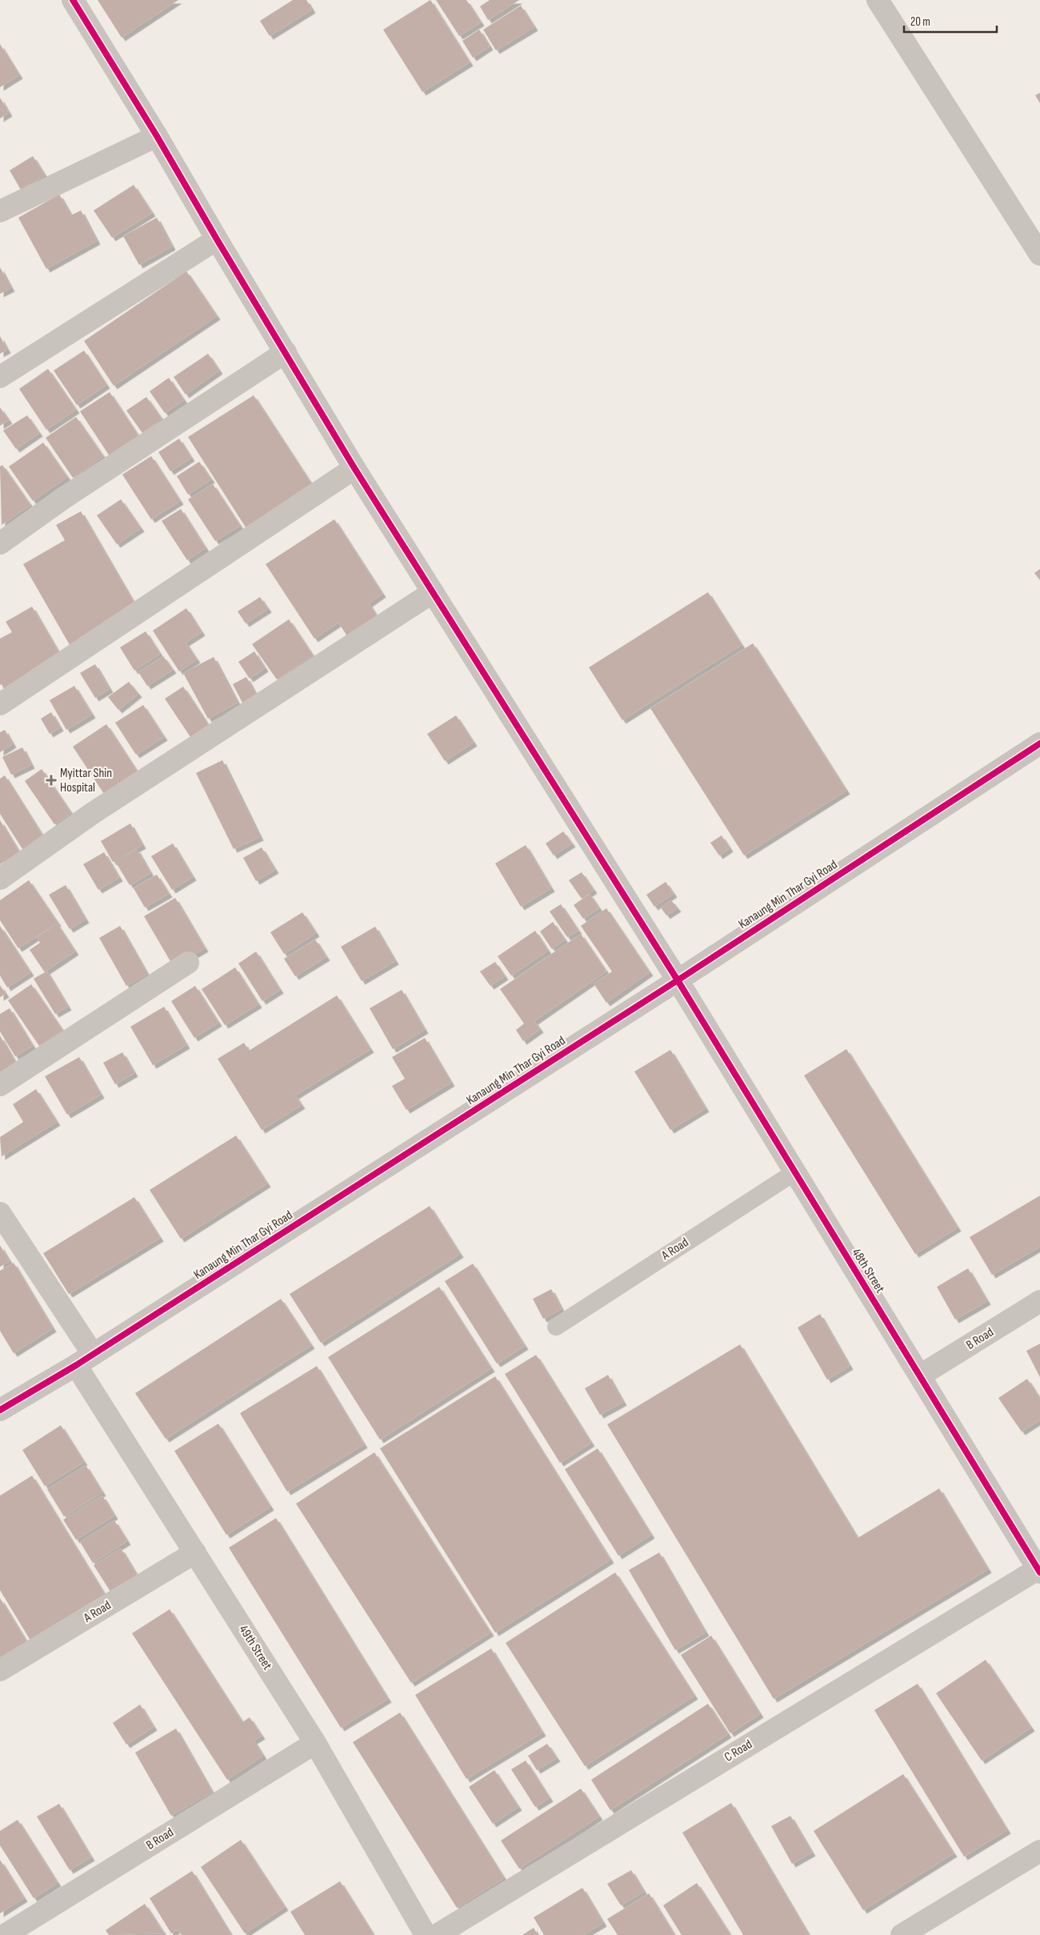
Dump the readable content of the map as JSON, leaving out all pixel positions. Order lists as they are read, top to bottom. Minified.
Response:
{"streets":{"street":["Kanaung Min Thar Gyi Road","A Road","48th Street","B Road","49th Street","C Road"]},"crossings":[["Kanaung Min Thar Gyi Road","48th Street"],["Kanaung Min Thar Gyi Road","49th Street"],["A Road","48th Street"],["A Road","49th Street"],["48th Street","B Road"],["48th Street","C Road"],["B Road","49th Street"]],"places":{"health":["Myittar Shin Hospital"]},"scale_bar":"20 m"}
